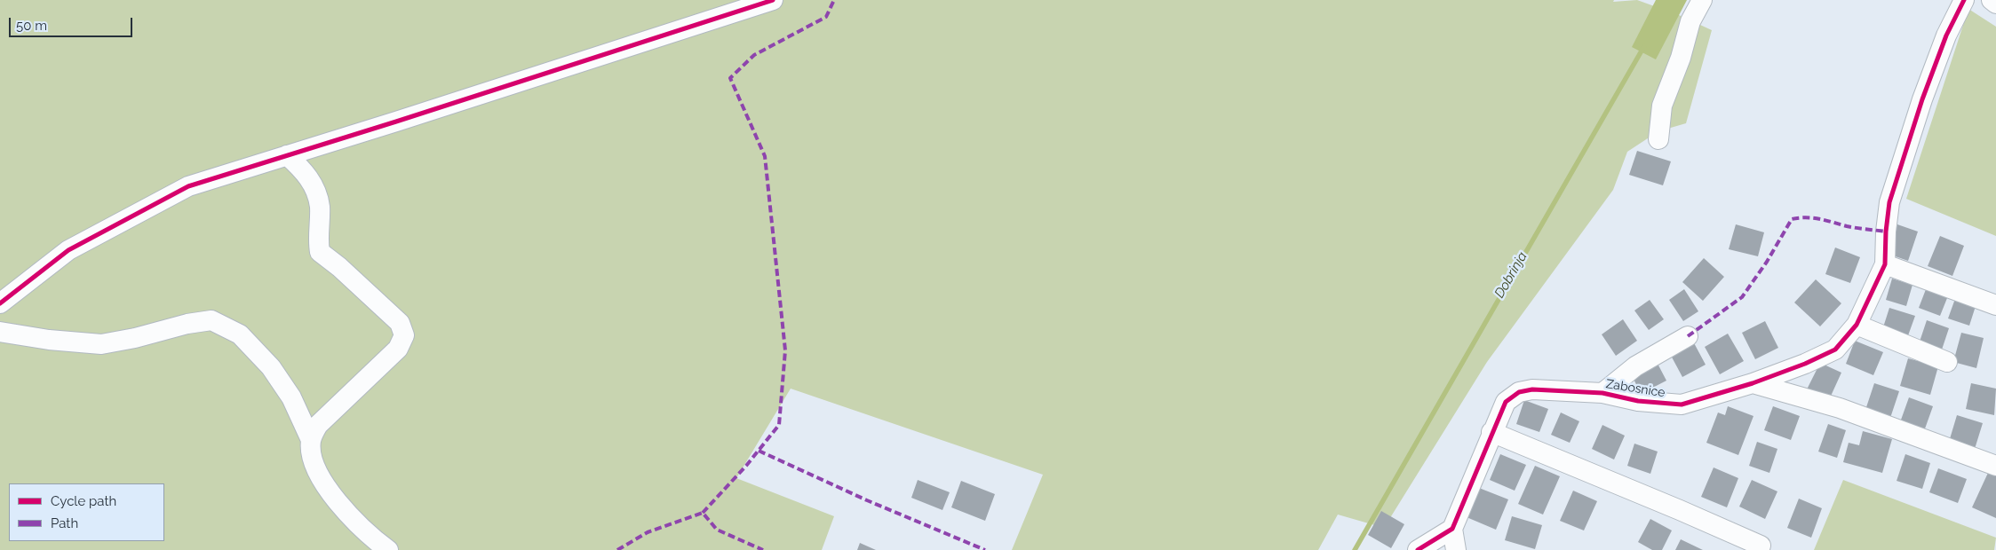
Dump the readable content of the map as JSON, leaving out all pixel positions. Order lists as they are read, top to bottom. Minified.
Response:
{"streets":{"street":["Zabosnice"]},"water":["Dobrinja"],"legend":["Cycle path","Path"],"scale_bar":"50 m"}
